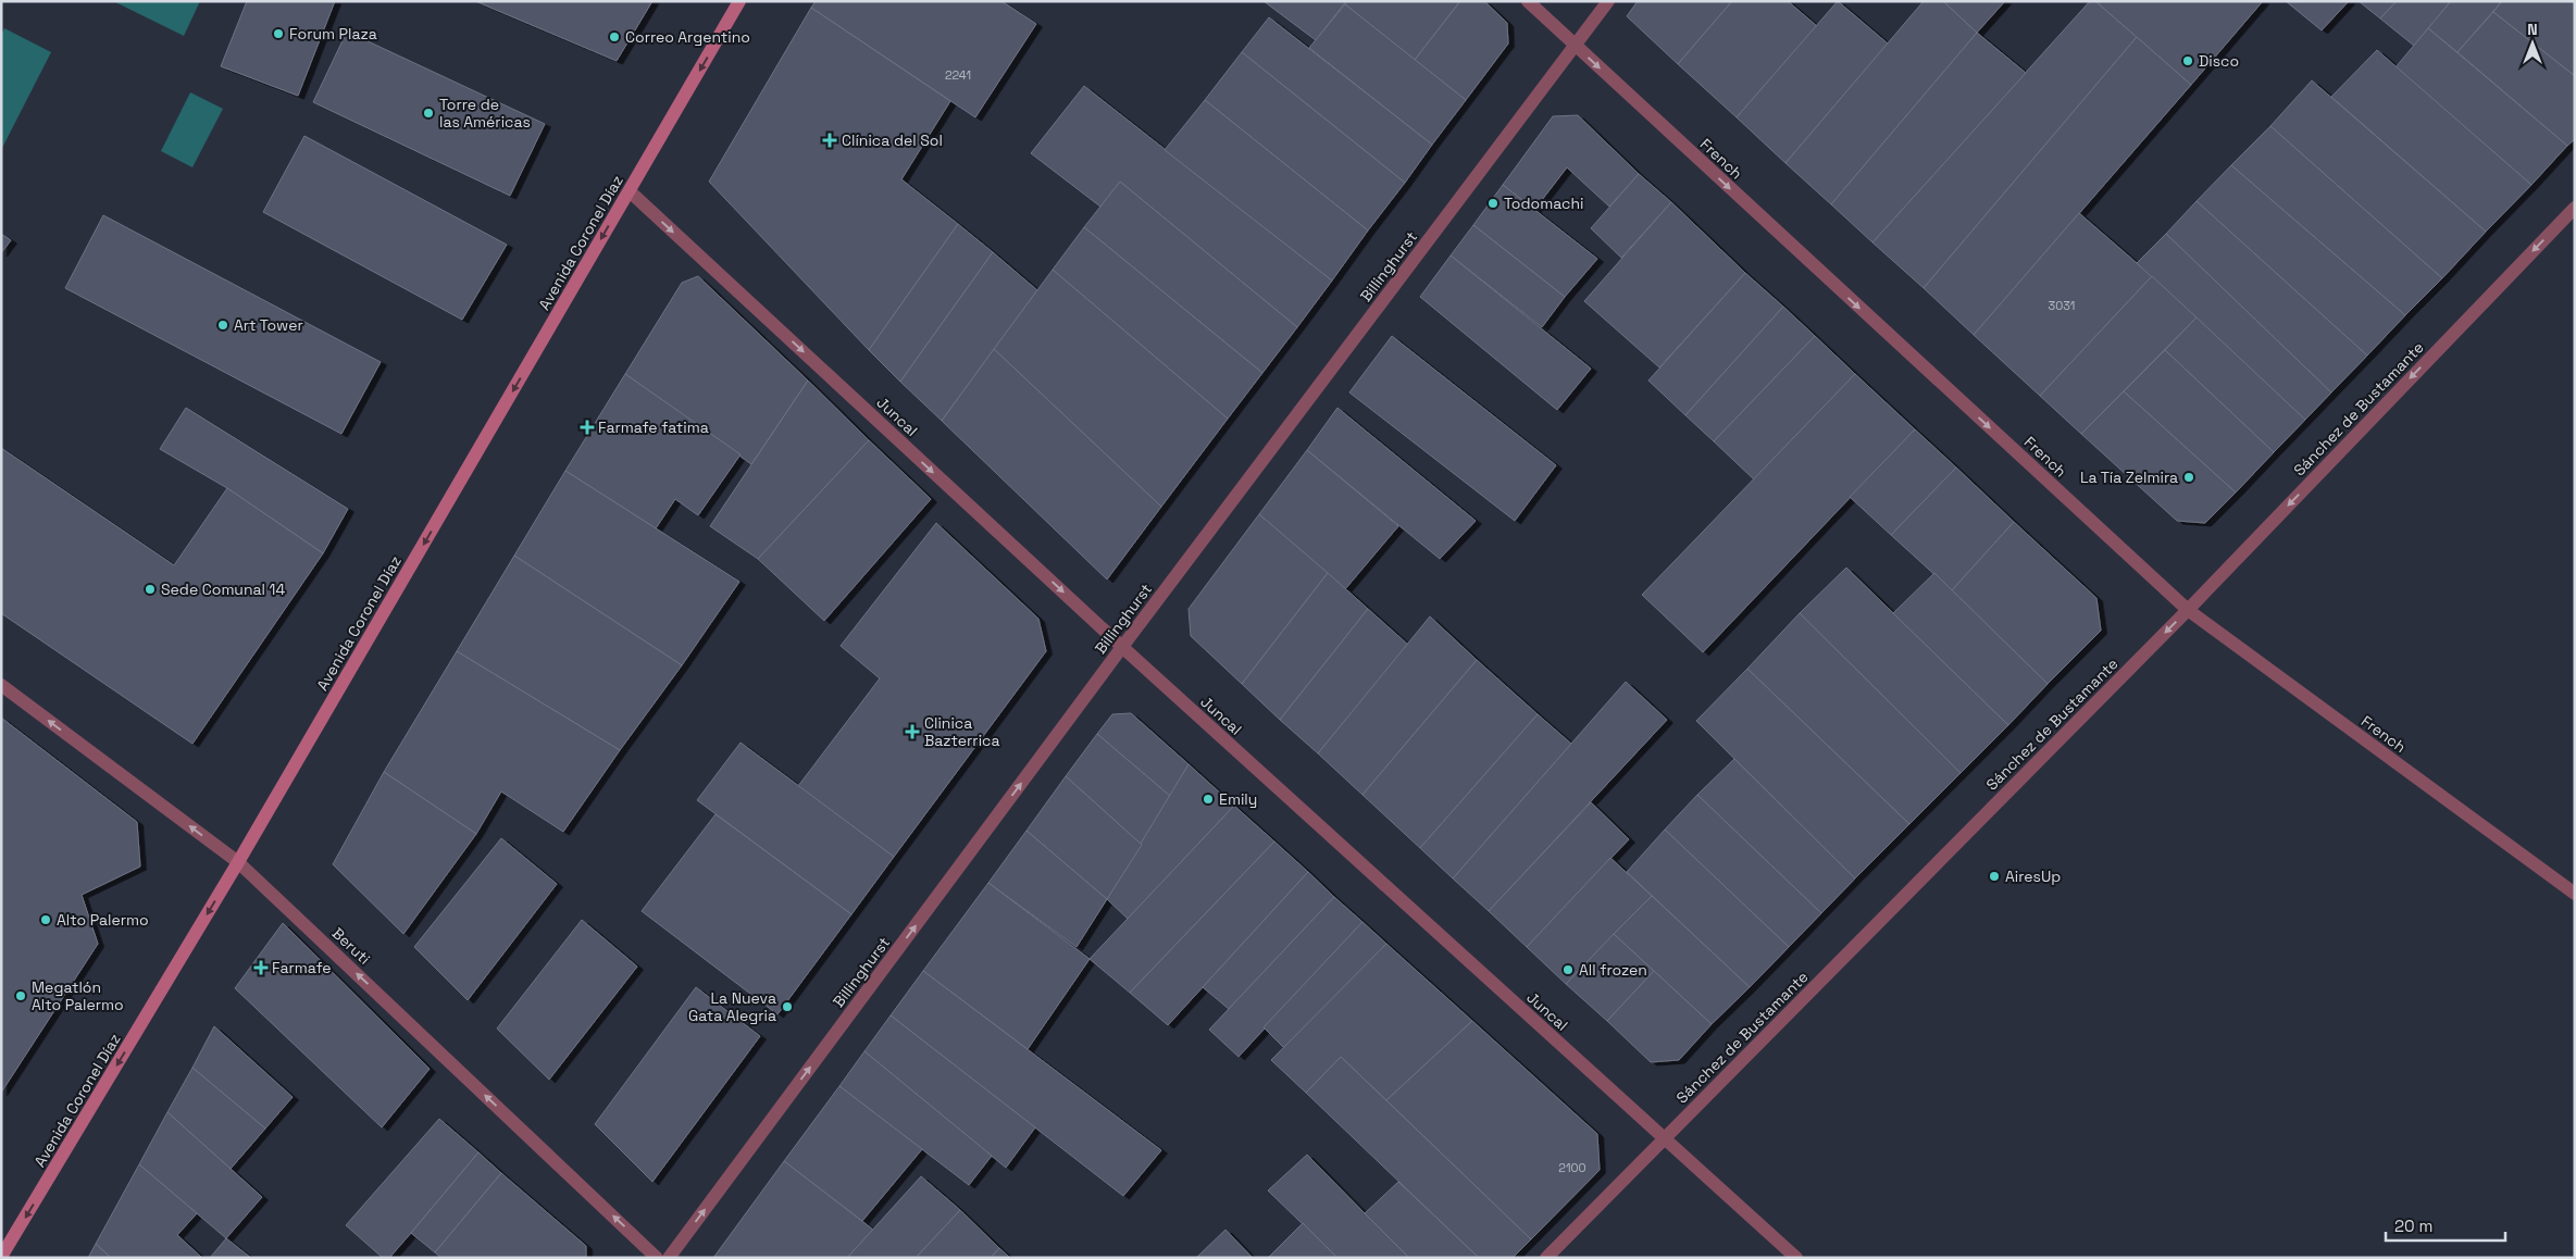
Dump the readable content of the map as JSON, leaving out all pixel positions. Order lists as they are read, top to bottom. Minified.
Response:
{"streets":{"main road":["Avenida Coronel Díaz"],"street":["French","Billinghurst","Sánchez de Bustamante","Juncal","Beruti"]},"crossings":[["French","Billinghurst"],["French","Sánchez de Bustamante"],["Avenida Coronel Díaz","Juncal"],["Avenida Coronel Díaz","Beruti"],["Billinghurst","Juncal"],["Sánchez de Bustamante","Juncal"]],"one_way":["French","Avenida Coronel Díaz","Billinghurst","Sánchez de Bustamante","Juncal","Beruti"],"places":{"other":["Forum Plaza","Correo Argentino","Disco","Torre de las Américas","Todomachi","Art Tower","La Tía Zelmira","Sede Comunal 14","Emily","AiresUp","Alto Palermo","All frozen","Megatlón Alto Palermo","La Nueva Gata Alegria"],"health":["Clínica del Sol","Farmafe fatima","Clinica Bazterrica","Farmafe"]},"house_numbers":["2241","3031","2100"],"scale_bar":"20 m","north":"top"}
